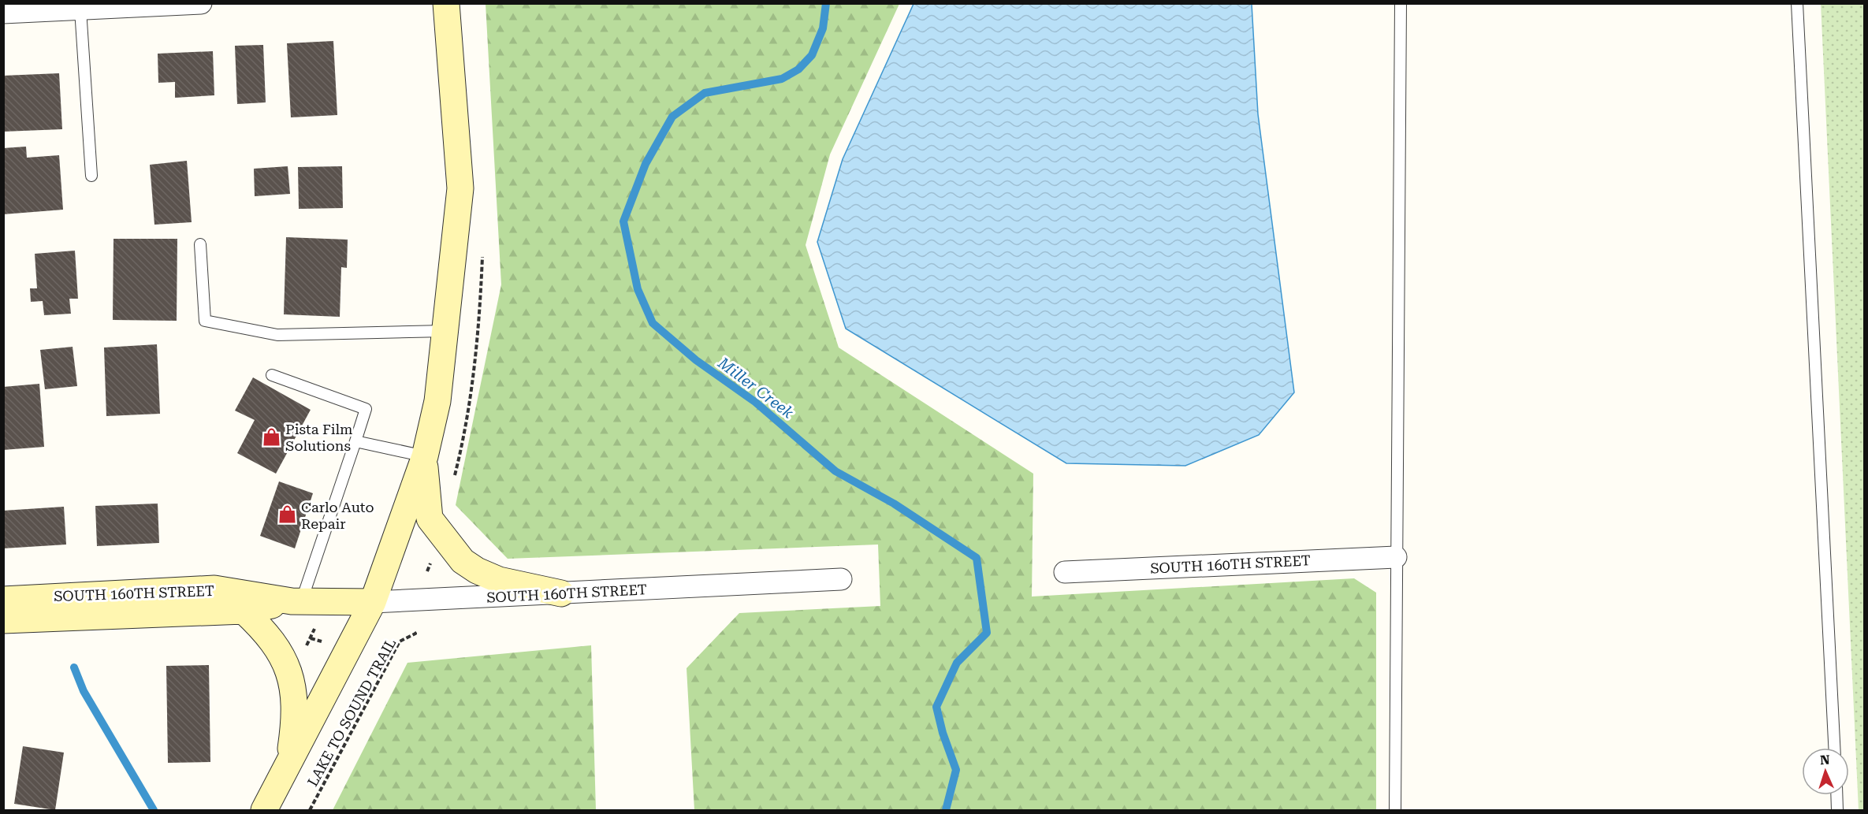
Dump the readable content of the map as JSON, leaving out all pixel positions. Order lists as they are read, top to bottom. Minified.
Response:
{"streets":{"main road":["SOUTH 160TH STREET"],"path":["LAKE TO SOUND TRAIL"]},"water":["Miller Creek"],"places":{"shop":["Pista Film Solutions","Carlo Auto Repair"]},"north":"top"}
